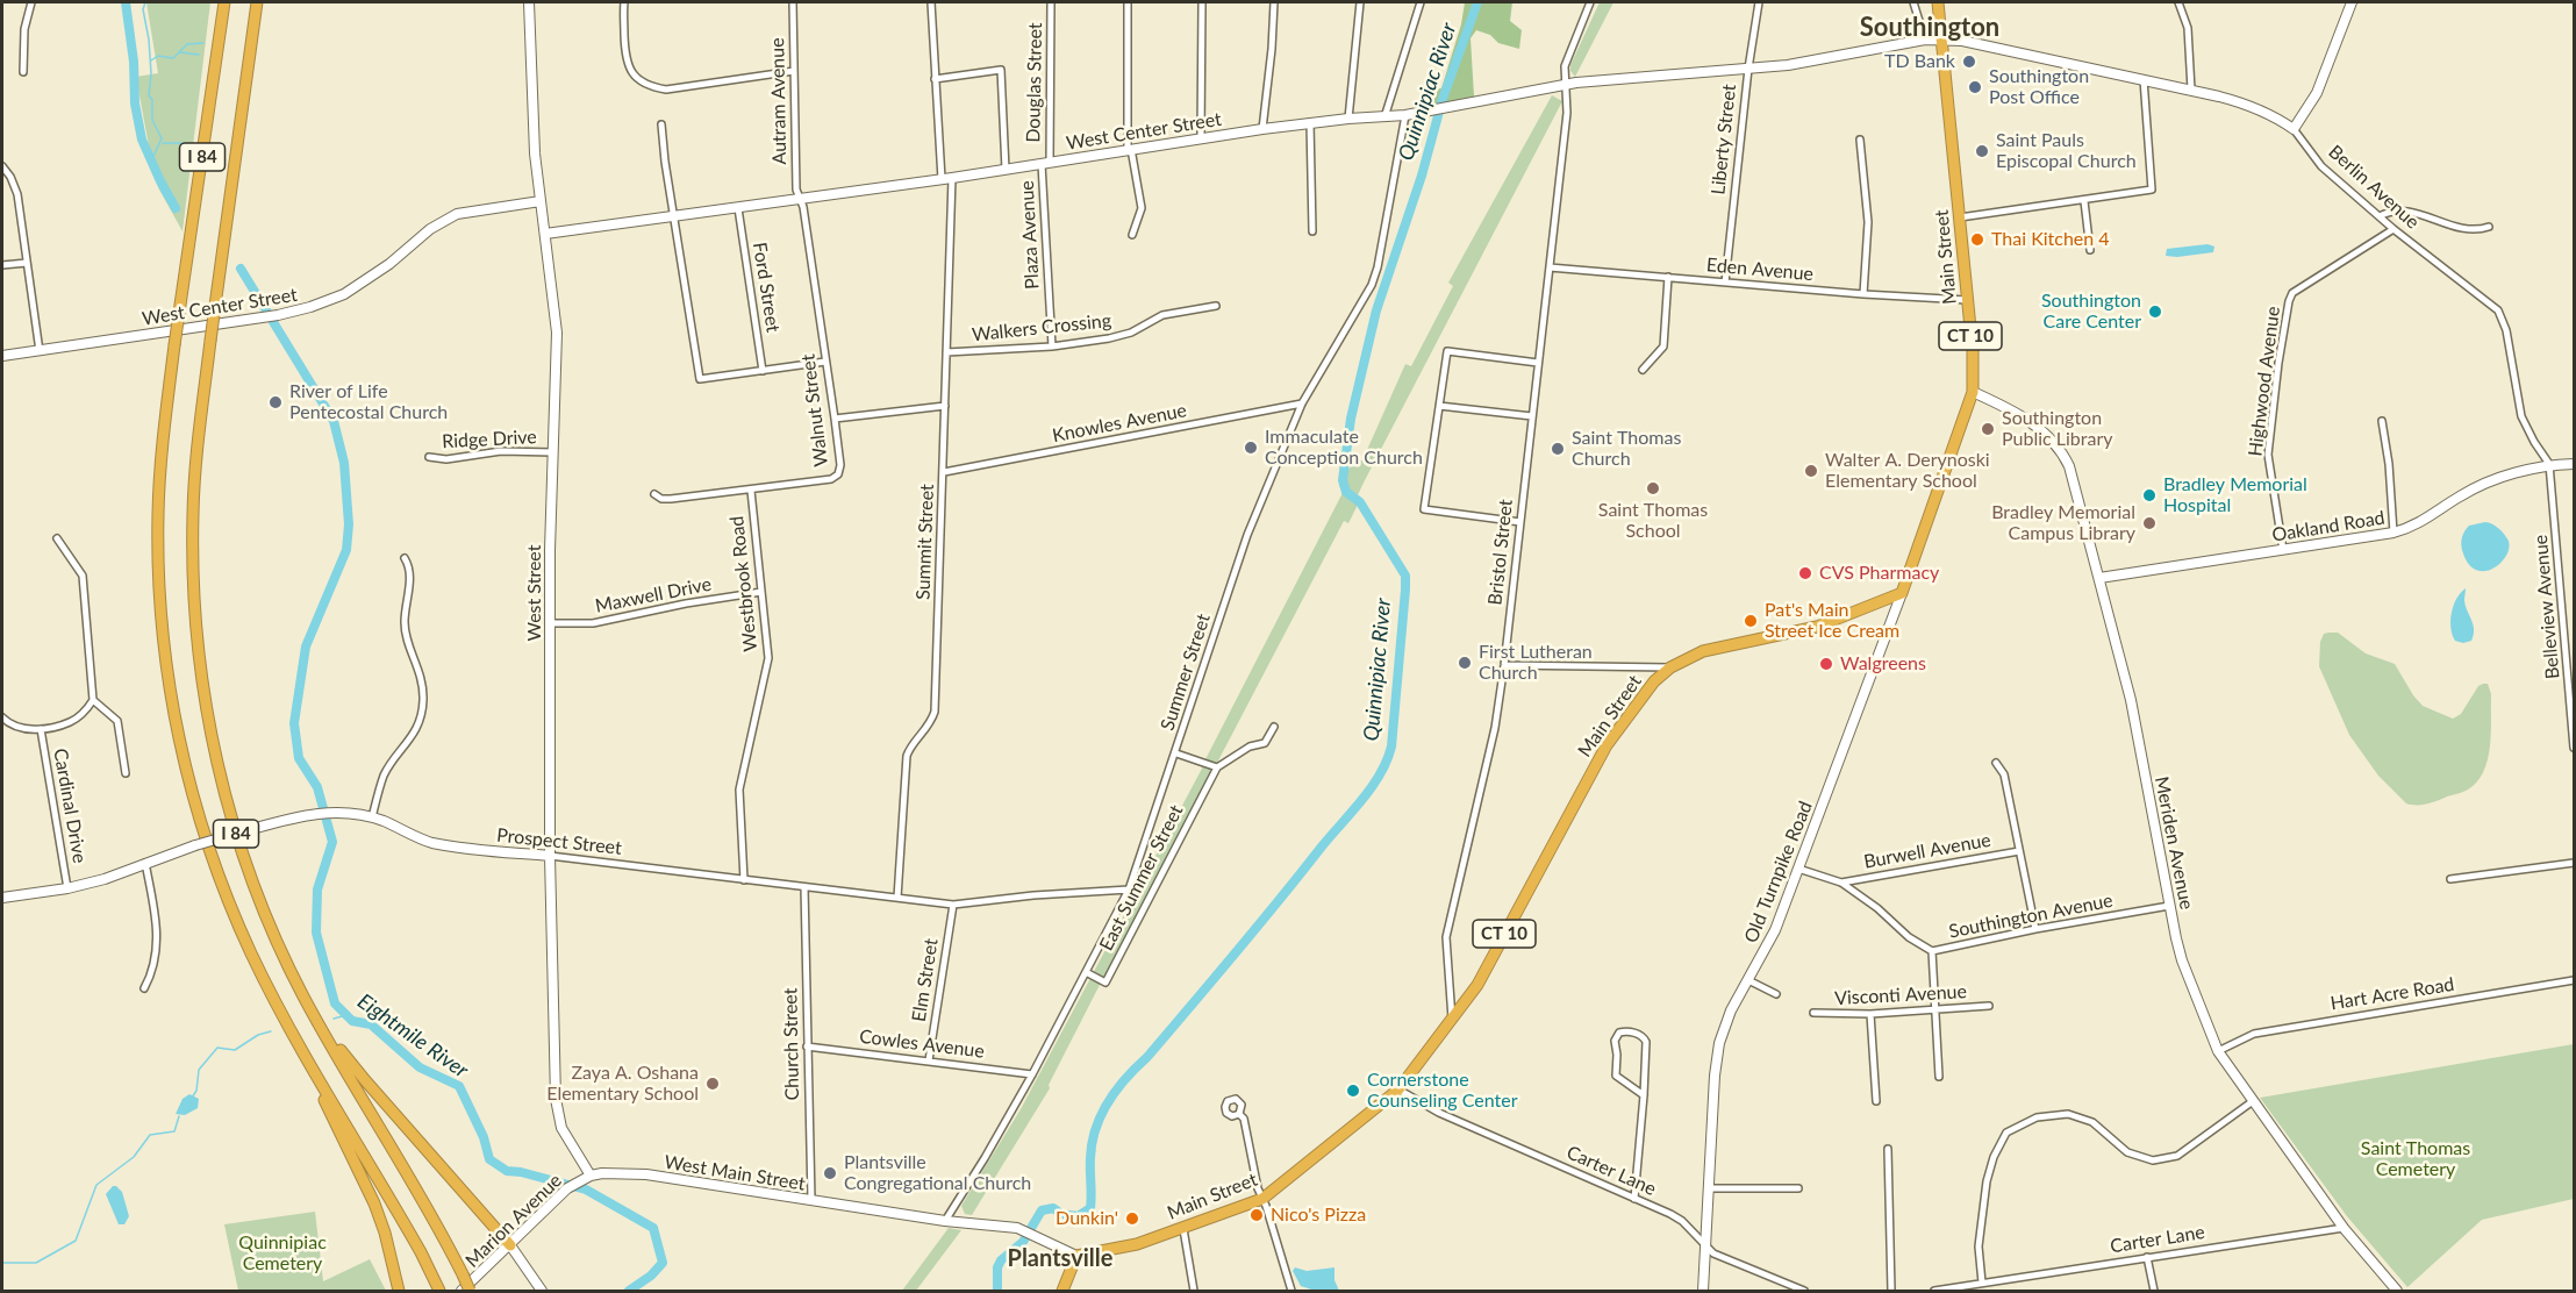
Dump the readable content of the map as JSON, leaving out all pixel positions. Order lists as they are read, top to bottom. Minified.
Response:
{"streets":{"highway":["I 84","Main Street","CT 10"],"main road":["West Center Street","Berlin Avenue","Oakland Road","West Street","Prospect Street","Meriden Avenue","Old Turnpike Road","West Main Street","Marion Avenue"],"street":["Douglas Street","Autram Avenue","Liberty Street","Plaza Avenue","Eden Avenue","Ford Street","Walkers Crossing","Highwood Avenue","Walnut Street","Knowles Avenue","Ridge Drive","Summit Street","Bristol Street","Westbrook Road","Maxwell Drive","Belleview Avenue","Summer Street","Cardinal Drive","Burwell Avenue","East Summer Street","Southington Avenue","Elm Street","Hart Acre Road","Visconti Avenue","Church Street","Cowles Avenue","Carter Lane"]},"crossings":[["Douglas Street","West Center Street"],["Douglas Street","Plaza Avenue"],["Autram Avenue","West Center Street"],["Autram Avenue","Walnut Street"],["West Center Street","Liberty Street"],["West Center Street","Berlin Avenue"],["West Center Street","Plaza Avenue"],["West Center Street","Ford Street"],["West Center Street","Walnut Street"],["West Center Street","Summit Street"],["West Center Street","Bristol Street"],["West Center Street","West Street"],["West Center Street","Summer Street"],["Liberty Street","Eden Avenue"],["Berlin Avenue","Main Street"],["Berlin Avenue","Highwood Avenue"],["Berlin Avenue","Oakland Road"],["Berlin Avenue","Belleview Avenue"],["Plaza Avenue","Walkers Crossing"],["Main Street","Eden Avenue"],["Main Street","Bristol Street"],["Main Street","Meriden Avenue"],["Main Street","Old Turnpike Road"],["Main Street","Carter Lane"],["Main Street","West Main Street"],["Eden Avenue","Bristol Street"],["Walkers Crossing","Summit Street"],["Highwood Avenue","Oakland Road"],["Walnut Street","Westbrook Road"],["Knowles Avenue","Summit Street"],["Knowles Avenue","Summer Street"],["Ridge Drive","West Street"],["Oakland Road","Belleview Avenue"],["Oakland Road","Meriden Avenue"],["Summit Street","Prospect Street"],["Westbrook Road","Maxwell Drive"],["Westbrook Road","Prospect Street"],["West Street","Maxwell Drive"],["West Street","Prospect Street"],["West Street","West Main Street"],["West Street","Marion Avenue"],["Summer Street","Prospect Street"],["Summer Street","East Summer Street"],["Summer Street","Cowles Avenue"],["Summer Street","West Main Street"],["Cardinal Drive","Prospect Street"],["Prospect Street","Elm Street"],["Prospect Street","Church Street"],["Meriden Avenue","Southington Avenue"],["Meriden Avenue","Hart Acre Road"],["Meriden Avenue","Carter Lane"],["Burwell Avenue","Southington Avenue"],["Old Turnpike Road","Southington Avenue"],["Old Turnpike Road","Carter Lane"],["Elm Street","Cowles Avenue"],["Church Street","Cowles Avenue"],["Church Street","West Main Street"],["West Main Street","Marion Avenue"]],"districts":["Southington","Plantsville"],"water":["Quinnipiac River","Eightmile River"],"parks":["Saint Thomas Cemetery","Quinnipiac Cemetery"],"places":["TD Bank","Southington Post Office","Saint Pauls Episcopal Church","Thai Kitchen 4","Southington Care Center","River of Life Pentecostal Church","Southington Public Library","Immaculate Conception Church","Saint Thomas Church","Walter A. Derynoski Elementary School","Saint Thomas School","Bradley Memorial Hospital","Bradley Memorial Campus Library","CVS Pharmacy","Pat's Main Street Ice Cream","First Lutheran Church","Walgreens","Zaya A. Oshana Elementary School","Cornerstone Counseling Center","Plantsville Congregational Church","Nico's Pizza","Dunkin'"]}
